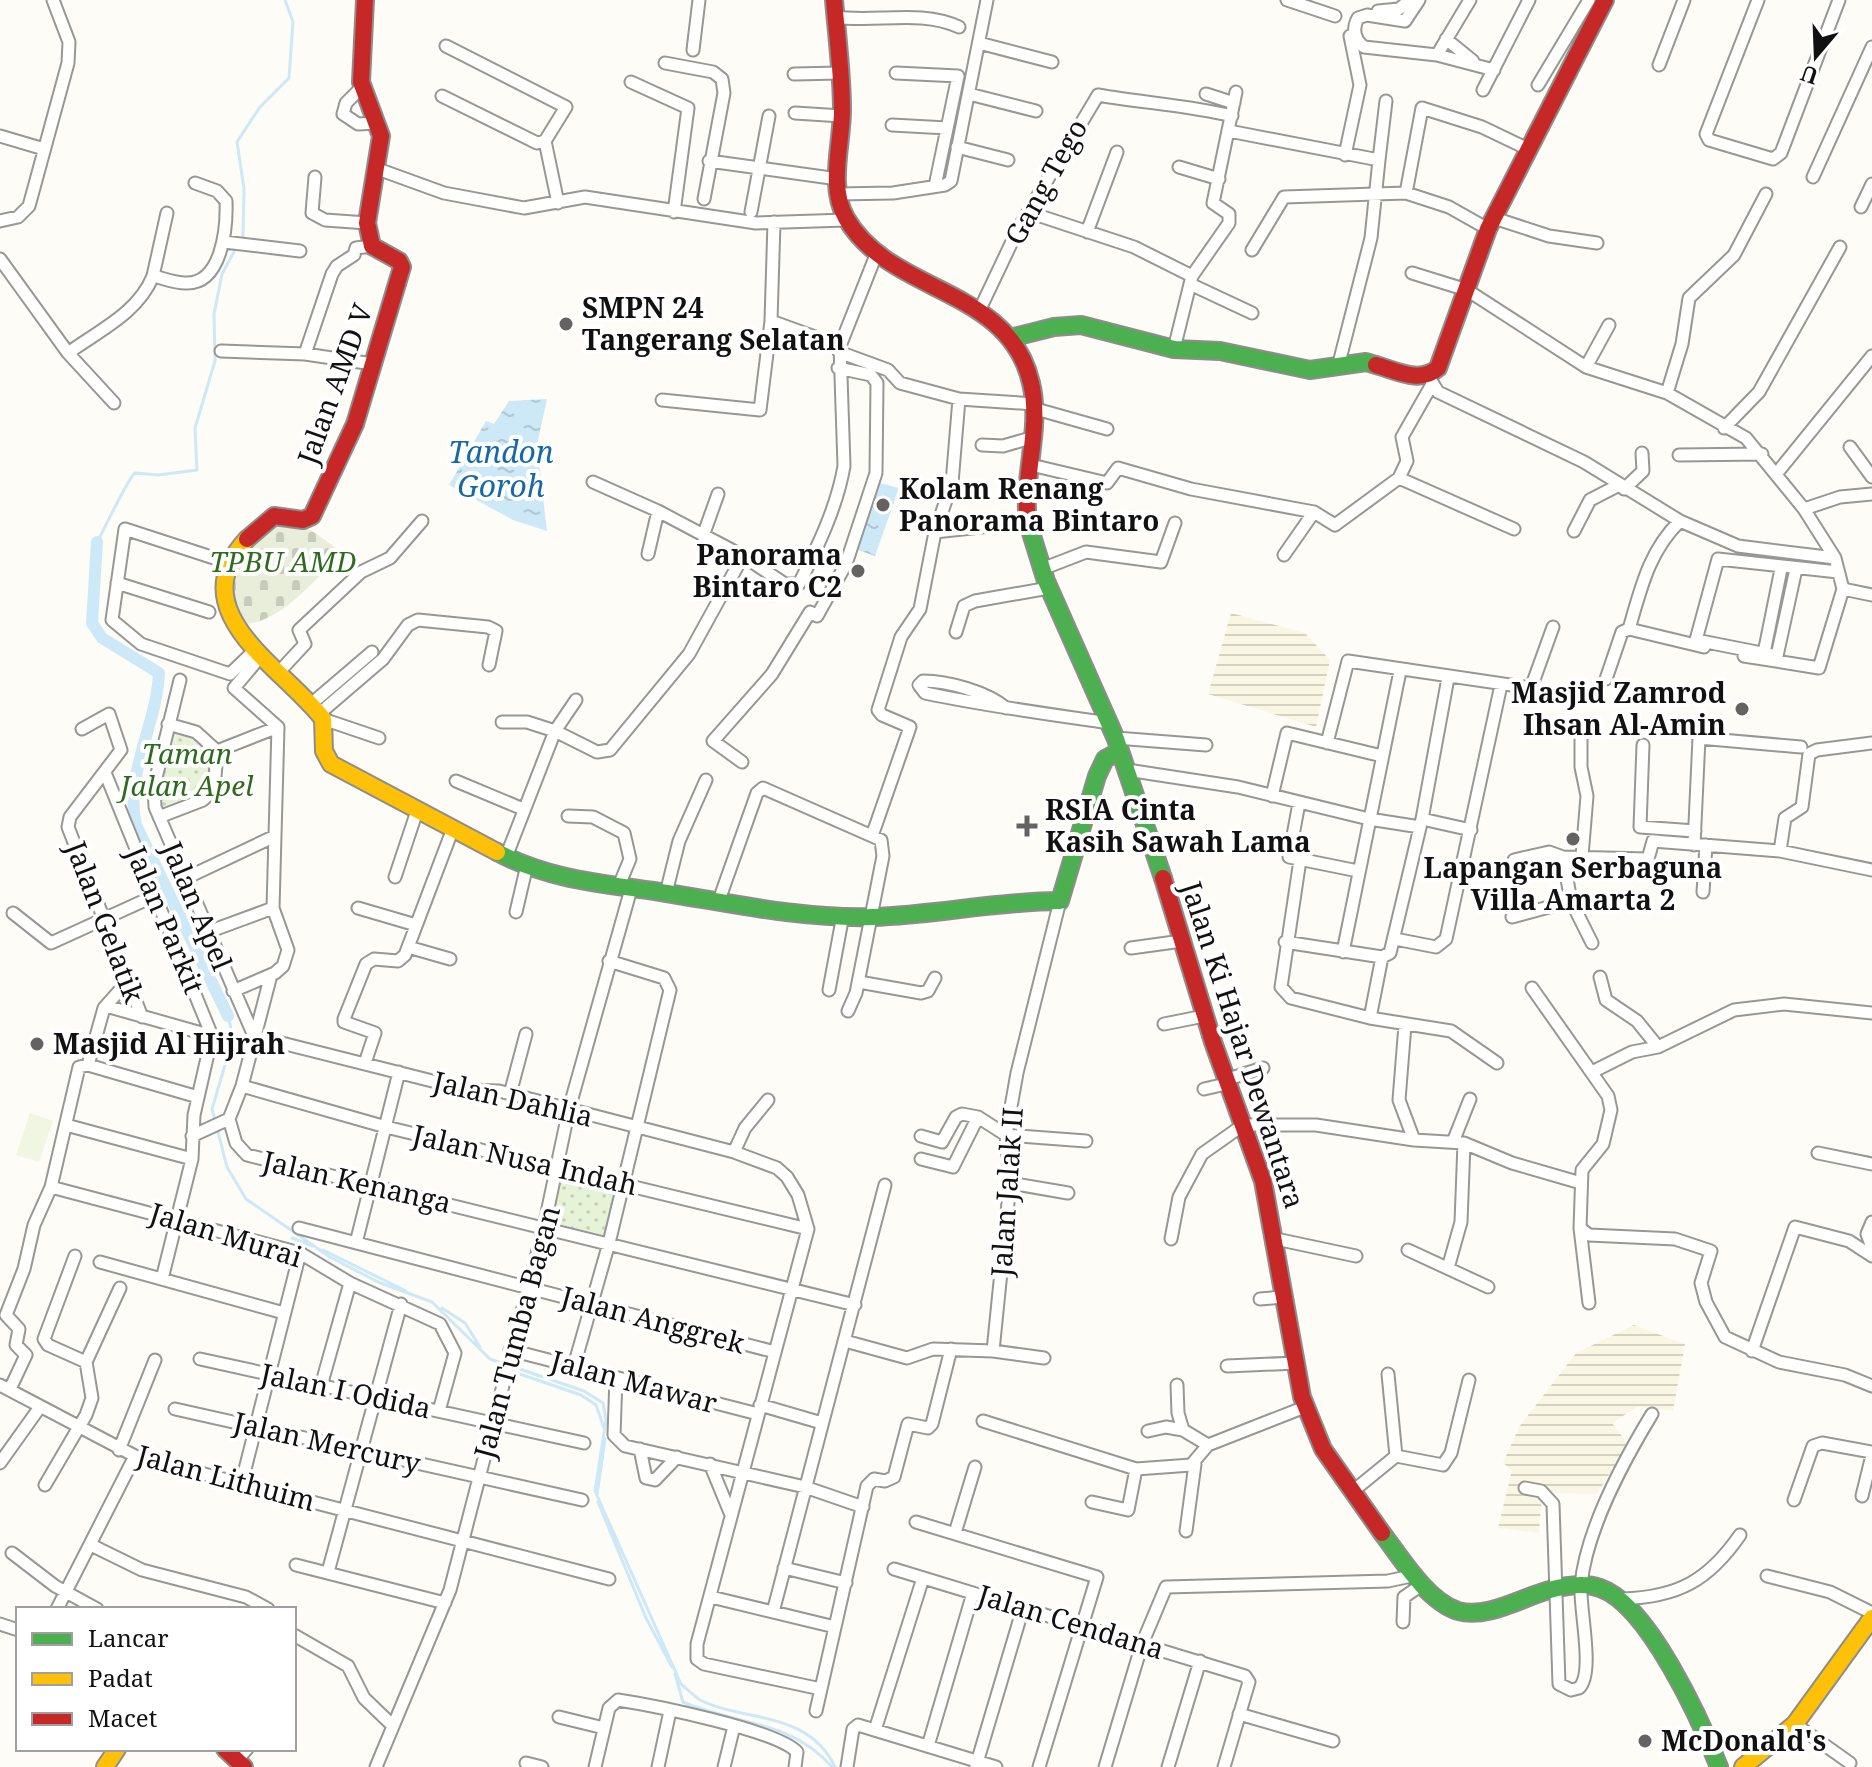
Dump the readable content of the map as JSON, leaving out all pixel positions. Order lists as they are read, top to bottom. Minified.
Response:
{"streets":{"street":["Gang Tego","Jalan AMD V","Jalan Apel","Jalan Parkit","Jalan Gelatik","Jalan Ki Hajar Dewantara","Jalan Dahlia","Jalan Nusa Indah","Jalan Kenanga","Jalan Jalak II","Jalan Murai","Jalan Anggrek","Jalan Tumba Bagan","Jalan Mawar","Jalan I Odida","Jalan Mercury","Jalan Lithuim","Jalan Cendana"]},"crossings":[["Gang Tego","Jalan Ki Hajar Dewantara"],["Jalan Apel","Jalan Dahlia"],["Jalan Parkit","Jalan Gelatik"],["Jalan Dahlia","Jalan Nusa Indah"],["Jalan Dahlia","Jalan Tumba Bagan"],["Jalan Nusa Indah","Jalan Tumba Bagan"],["Jalan Kenanga","Jalan Tumba Bagan"],["Jalan Murai","Jalan I Odida"],["Jalan Anggrek","Jalan Tumba Bagan"],["Jalan Tumba Bagan","Jalan Mawar"],["Jalan Tumba Bagan","Jalan I Odida"],["Jalan Tumba Bagan","Jalan Mercury"],["Jalan Tumba Bagan","Jalan Lithuim"]],"water":["Tandon Goroh"],"parks":["TPBU AMD","Taman Jalan Apel"],"places":{"other":["SMPN 24 Tangerang Selatan","Kolam Renang Panorama Bintaro","Panorama Bintaro C2","Masjid Zamrod Ihsan Al-Amin","Lapangan Serbaguna Villa Amarta 2","Masjid Al Hijrah","McDonald's"],"health":["RSIA Cinta Kasih Sawah Lama"]},"legend":["Lancar","Padat","Macet"],"north":"bottom"}
